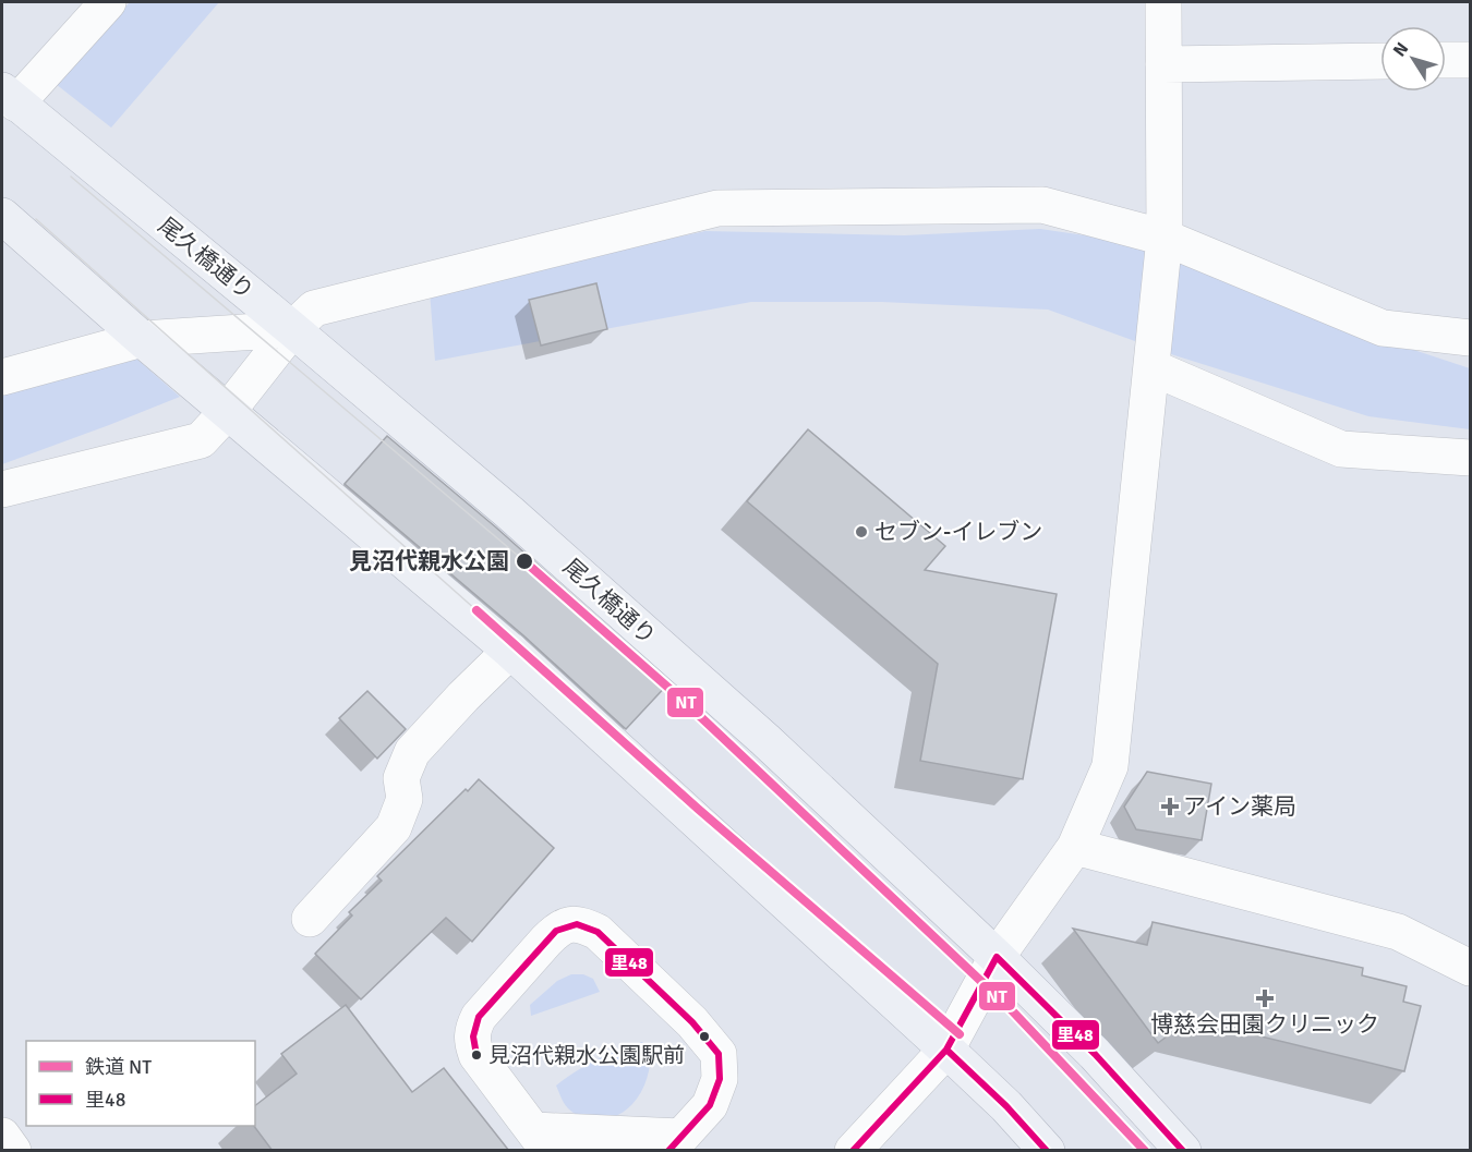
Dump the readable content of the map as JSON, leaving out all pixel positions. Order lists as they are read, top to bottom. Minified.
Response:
{"streets":{"main road":["尾久橋通り"]},"places":{"other":["セブン-イレブン","見沼代親水公園","見沼代親水公園駅前"],"health":["アイン薬局","博慈会田園クリニック"]},"lines":["rail line NT","transit line 里48"],"legend":["鉄道 NT","里48"],"north":"top left"}
